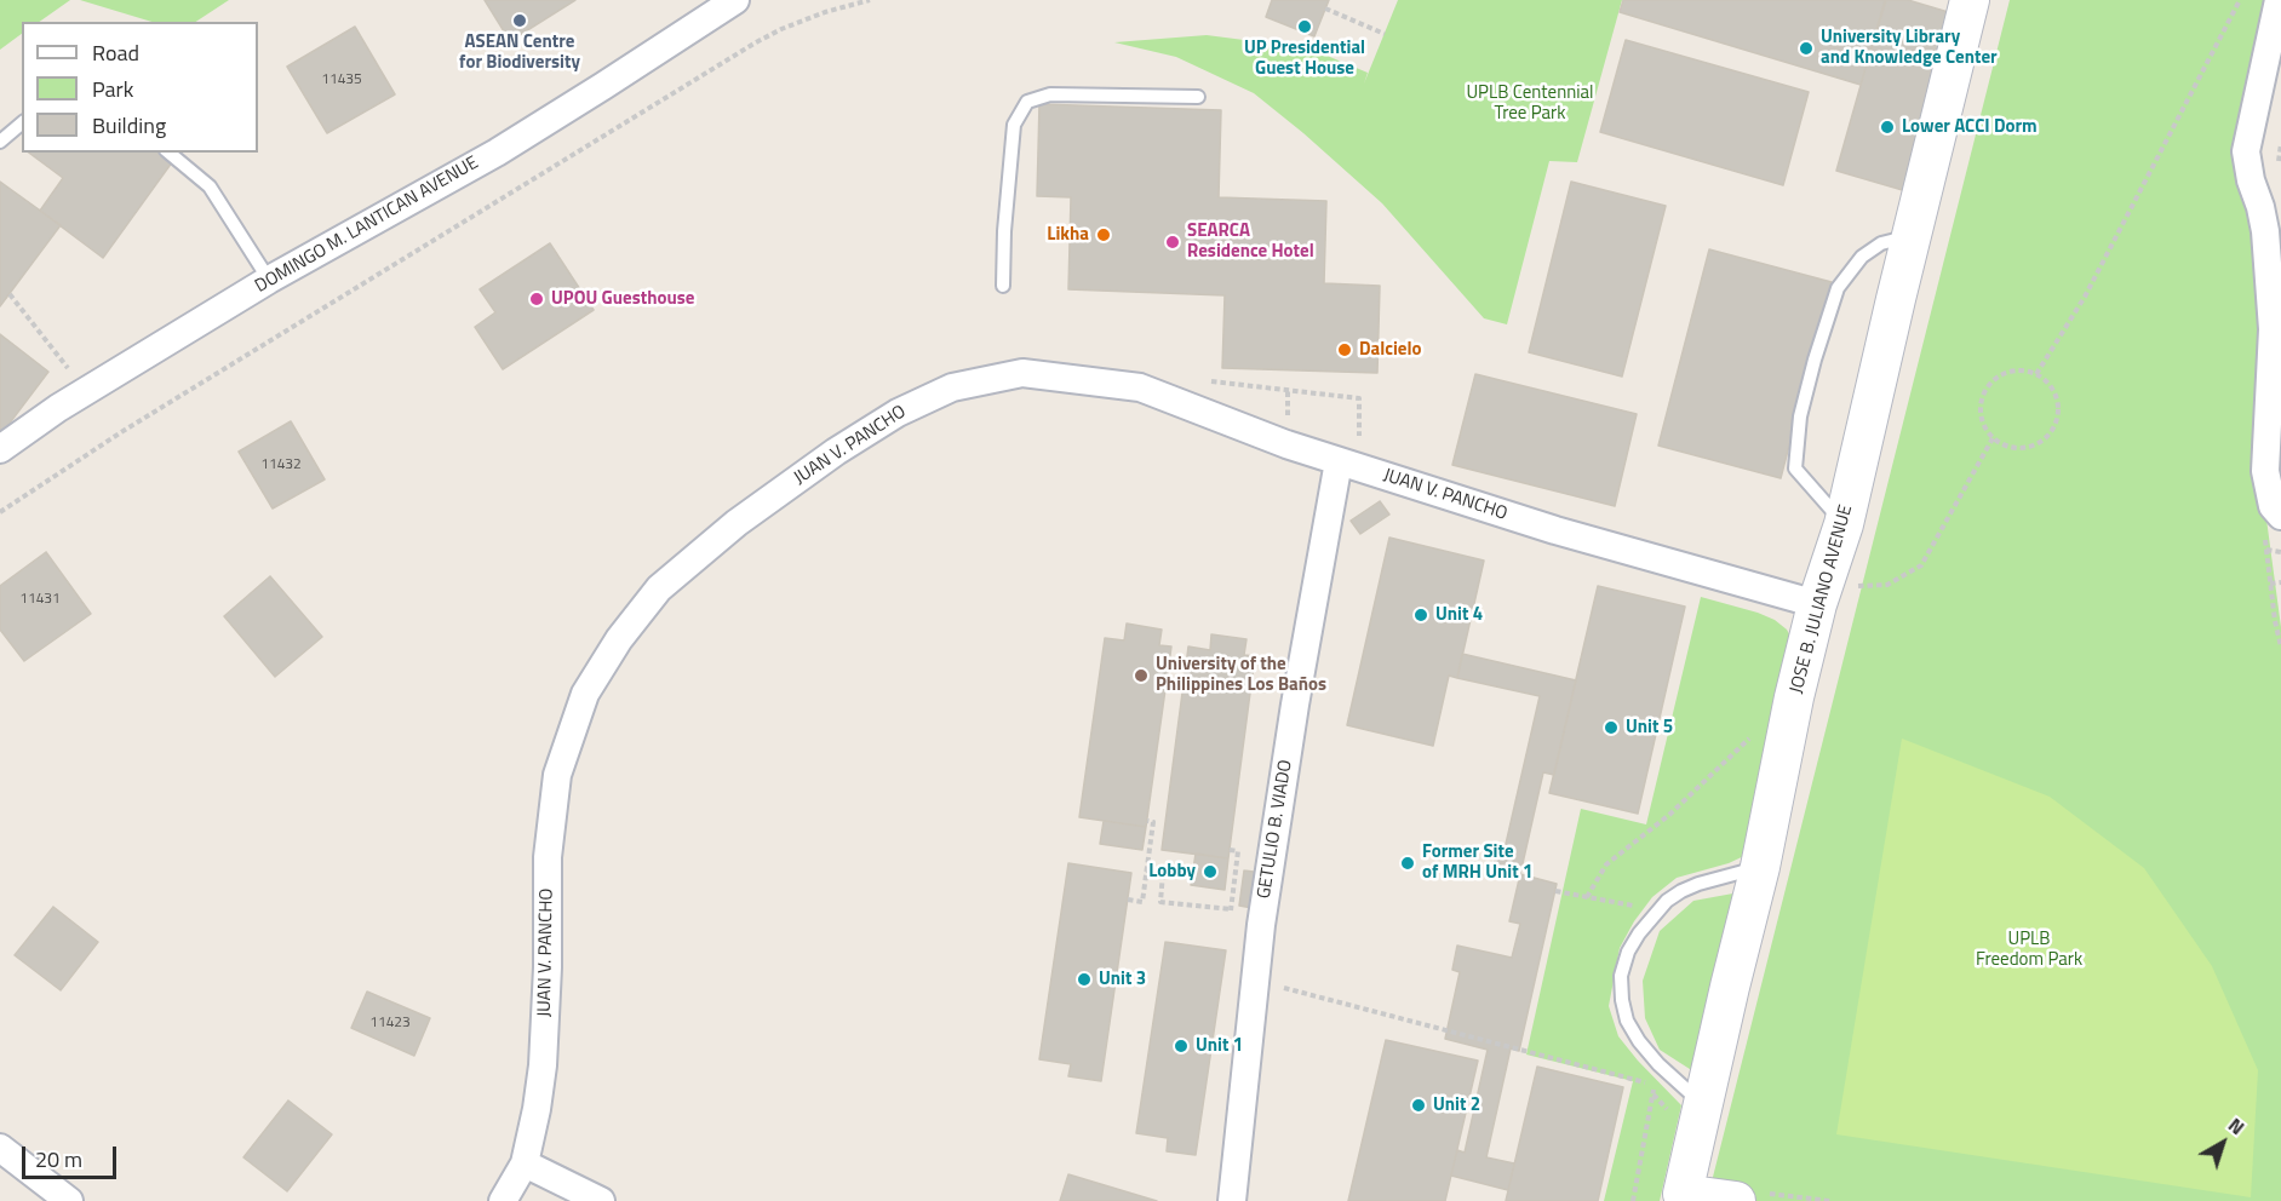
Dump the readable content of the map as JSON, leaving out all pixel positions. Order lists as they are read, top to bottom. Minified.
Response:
{"streets":{"street":["DOMINGO M. LANTICAN AVENUE","JUAN V. PANCHO","JOSE B. JULIANO AVENUE","GETULIO B. VIADO"]},"crossings":[["JUAN V. PANCHO","JOSE B. JULIANO AVENUE"],["JUAN V. PANCHO","GETULIO B. VIADO"]],"parks":["UPLB Centennial Tree Park","UPLB Freedom Park"],"places":["ASEAN Centre for Biodiversity","UP Presidential Guest House","University Library and Knowledge Center","Lower ACCI Dorm","Likha","SEARCA Residence Hotel","UPOU Guesthouse","Dalcielo","Unit 4","University of the Philippines Los Baños","Unit 5","Former Site of MRH Unit 1","Lobby","Unit 3","Unit 1","Unit 2"],"house_numbers":["11435","11432","11431","11423"],"legend":["Road","Park","Building"],"scale_bar":"20 m","north":"top right"}
